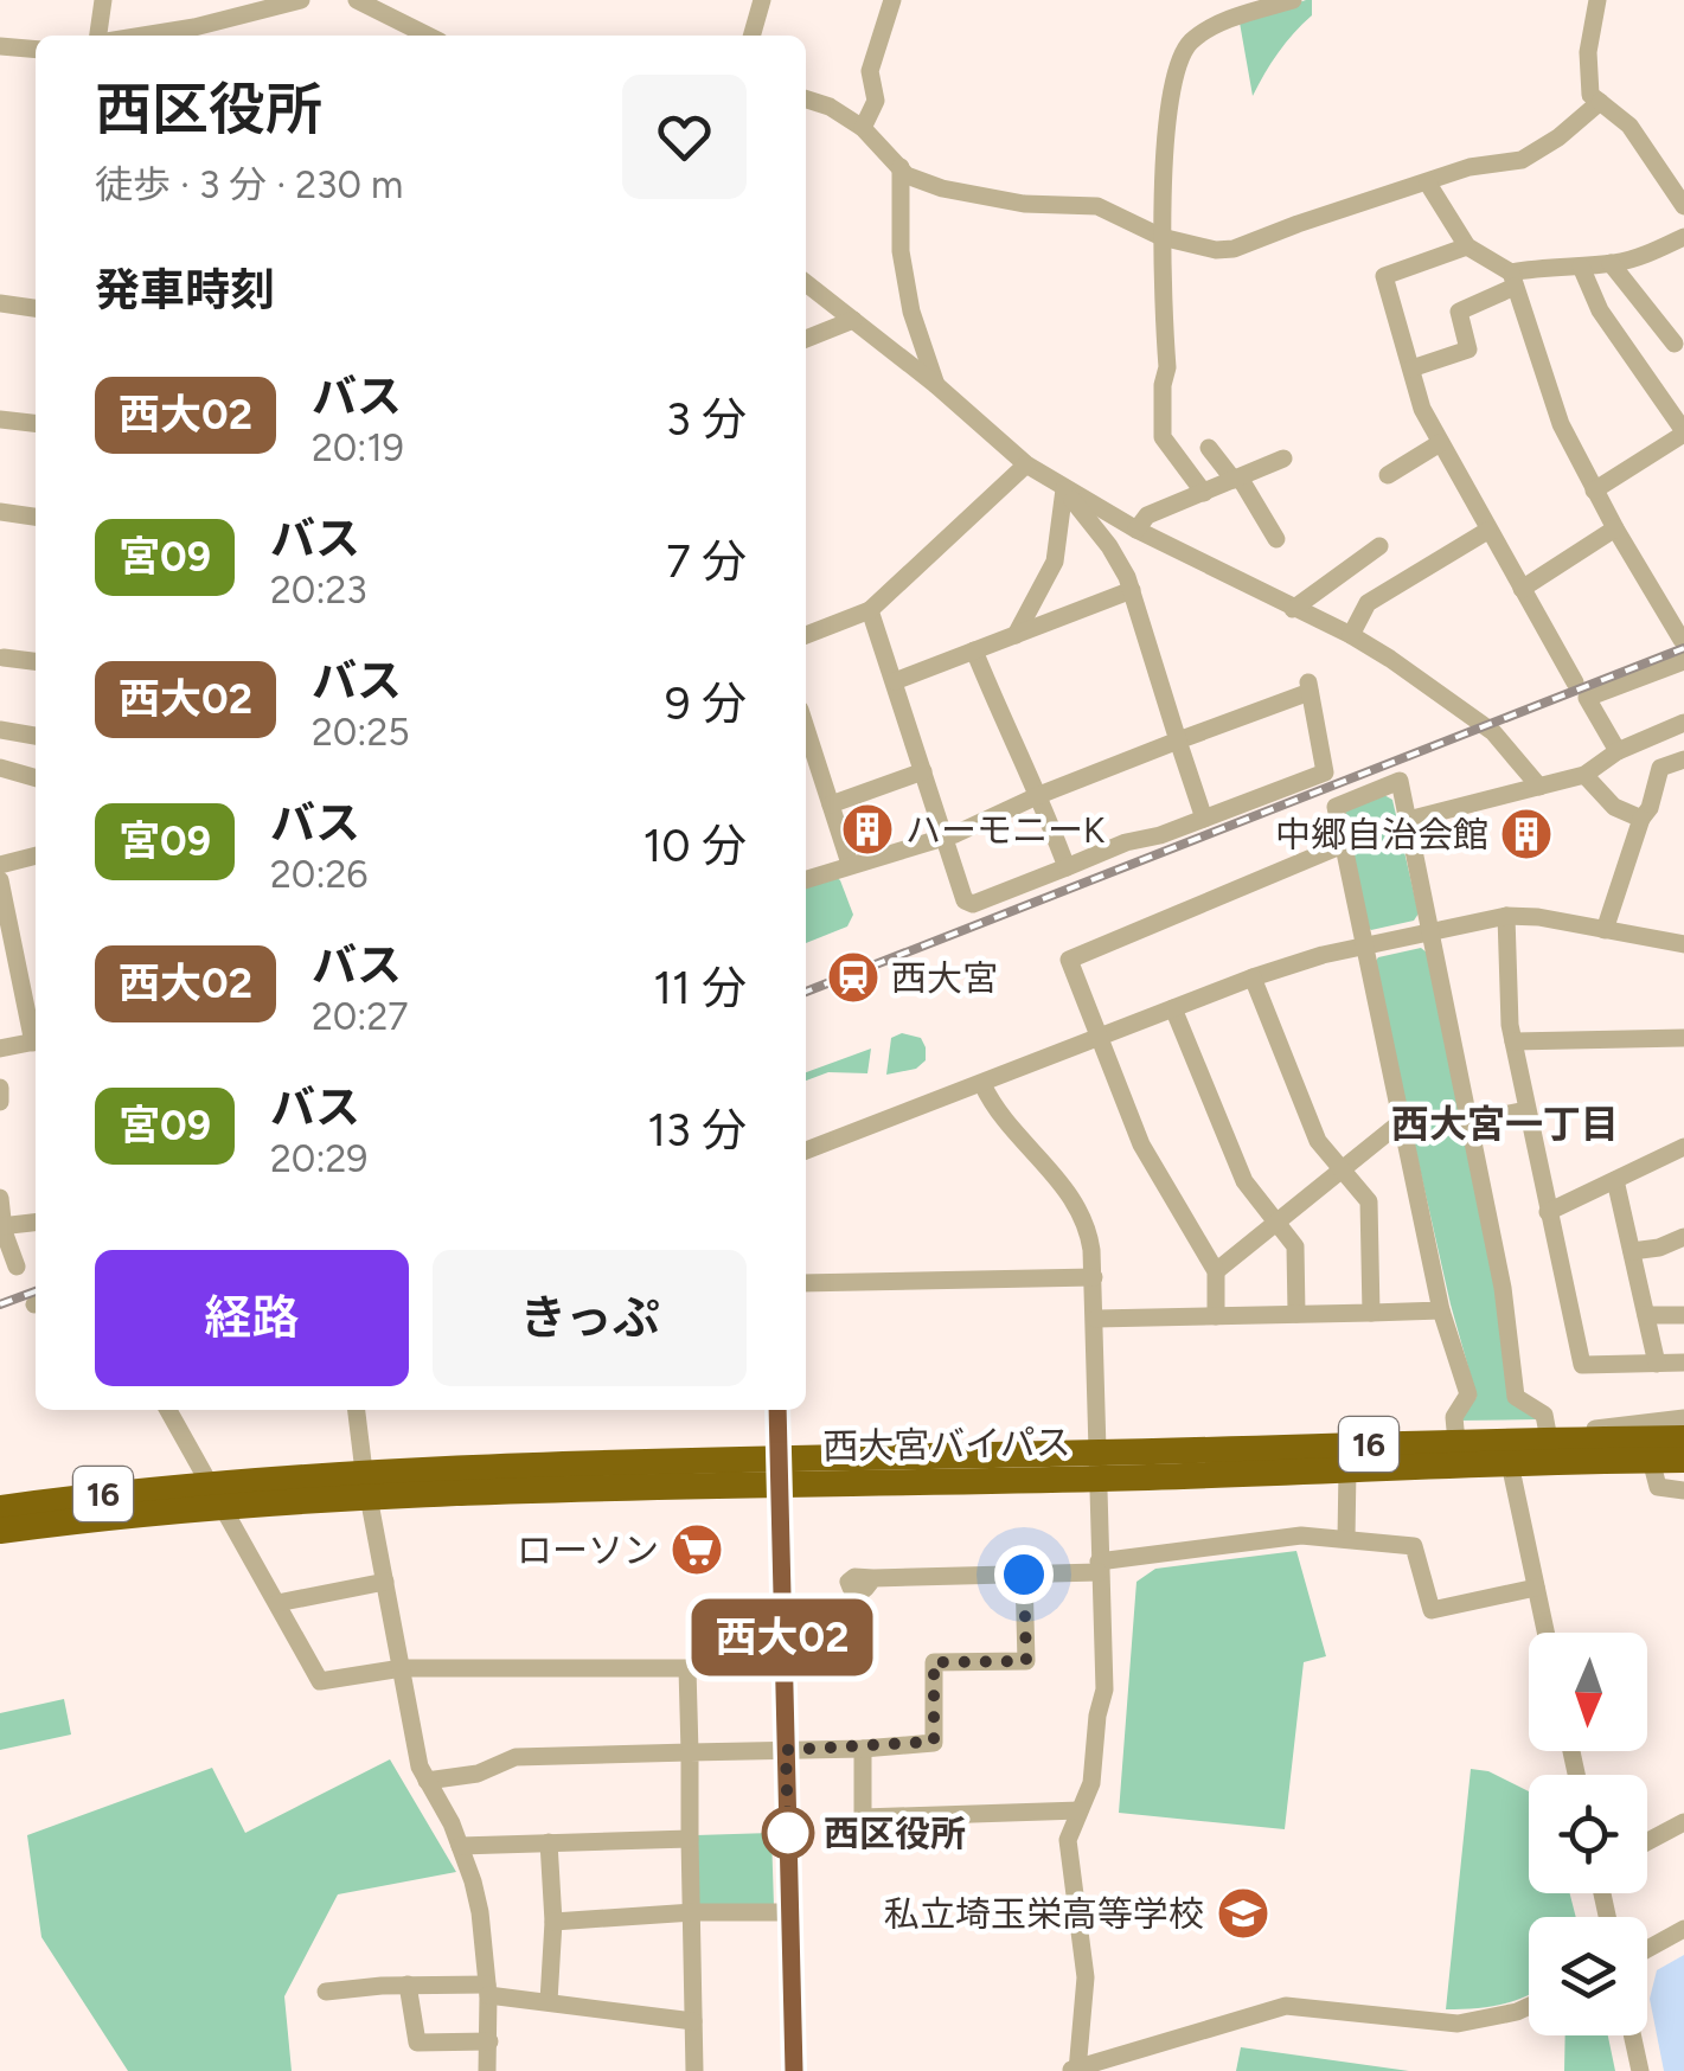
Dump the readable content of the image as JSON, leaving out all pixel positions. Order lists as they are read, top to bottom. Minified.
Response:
{"streets":{"highway":["西大宮バイパス","16"]},"districts":["西大宮一丁目"],"places":{"building":["ハーモニーK","中郷自治会館"],"station":["西大宮"],"supermarket":["ローソン"],"other":["西区役所"],"school or university":["私立埼玉栄高等学校"]},"lines":["bus line 西大02"],"north":"bottom","page":{"on_map":"西大02","heading":[["西区役所","徒歩 · 3 分 · 230 m"],"発車時刻"],"list":[{"mark":"西大02","name":"バス","note":"20:19","value":"3 分"},{"mark":"宮09","name":"バス","note":"20:23","value":"7 分"},{"mark":"西大02","name":"バス","note":"20:25","value":"9 分"},{"mark":"宮09","name":"バス","note":"20:26","value":"10 分"},{"mark":"西大02","name":"バス","note":"20:27","value":"11 分"},{"mark":"宮09","name":"バス","note":"20:29","value":"13 分"}],"buttons":["経路","きっぷ"]}}
